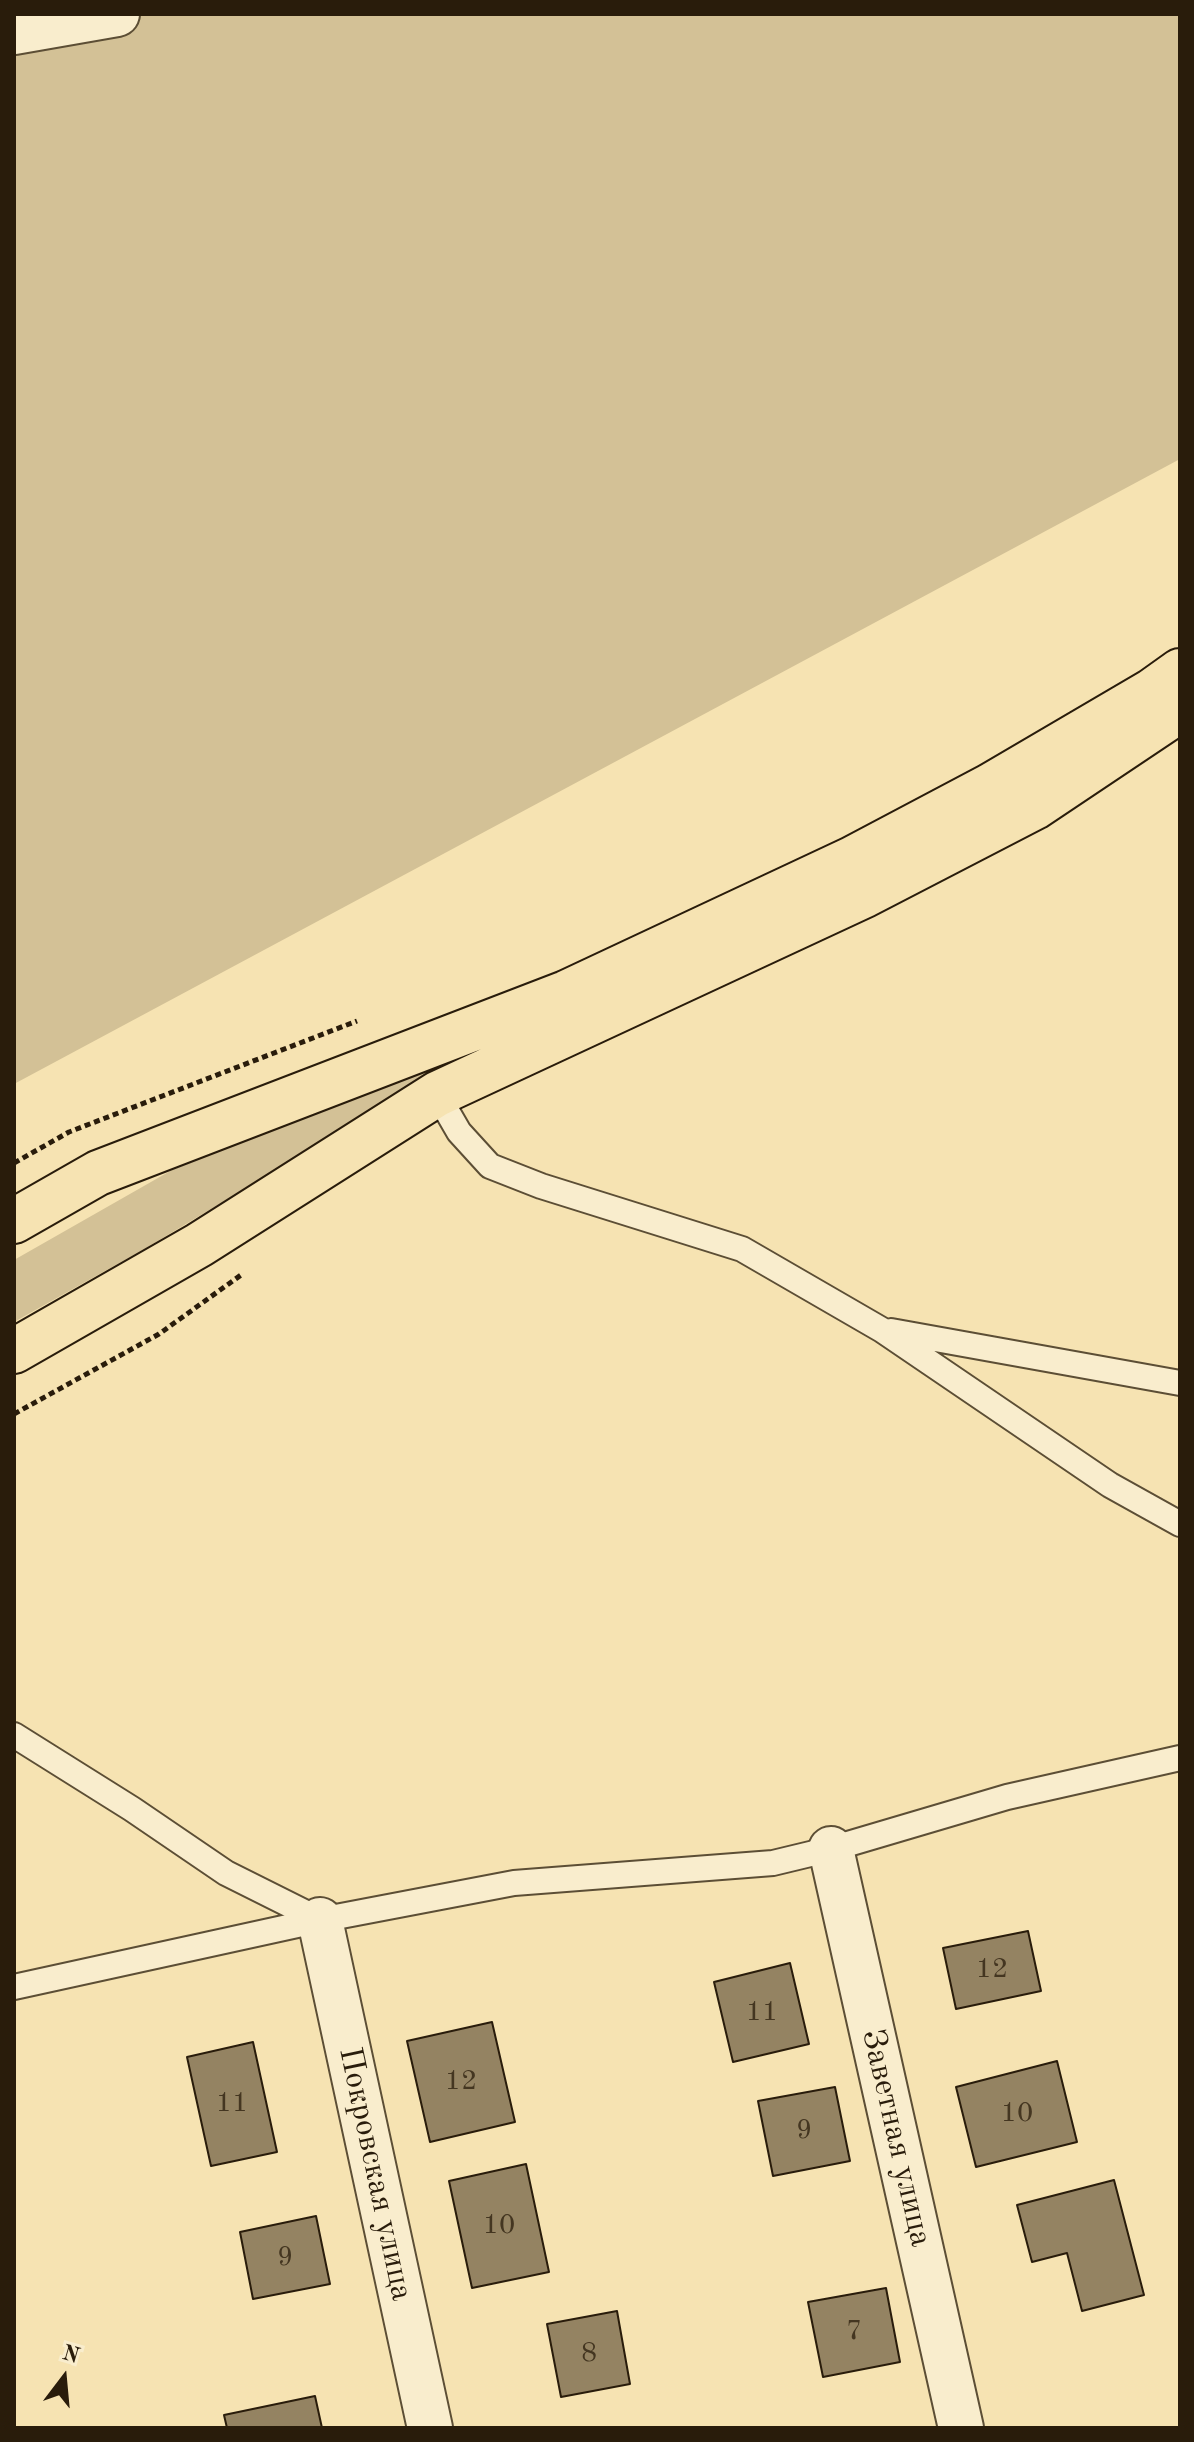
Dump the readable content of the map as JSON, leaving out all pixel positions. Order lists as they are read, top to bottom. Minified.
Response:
{"streets":{"street":["Заветная улица","Покровская улица"]},"house_numbers":["12","11","12","11","10","9","10","9","7","8"],"north":"top"}
